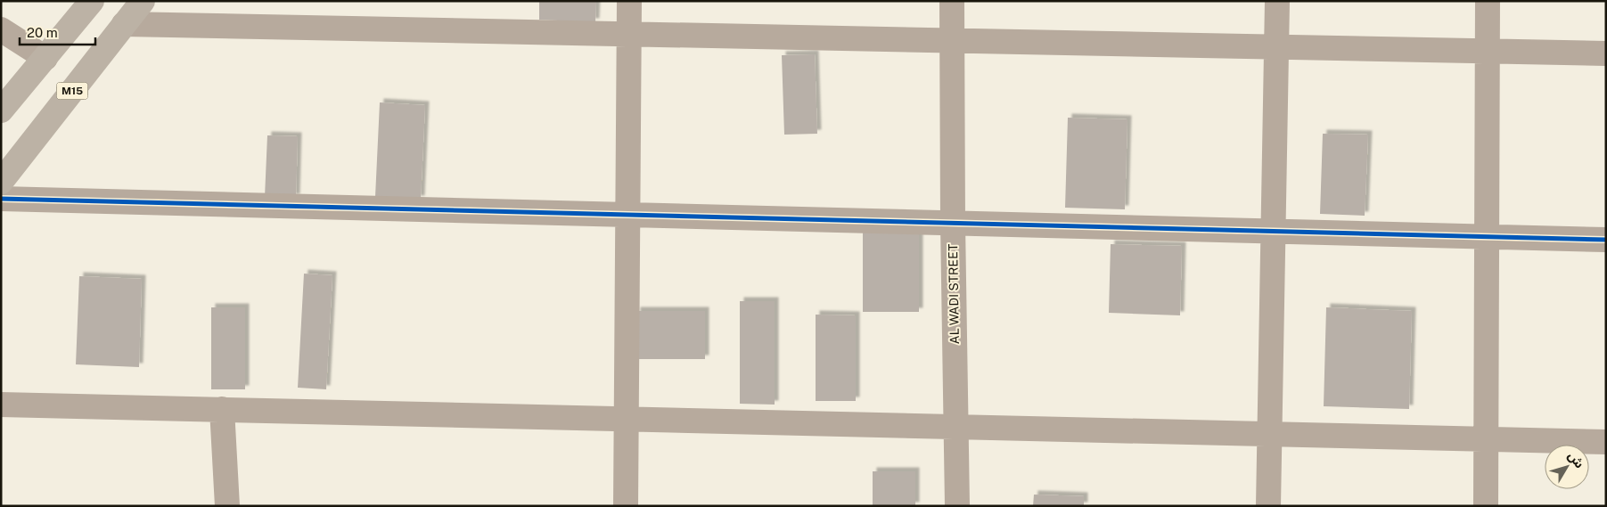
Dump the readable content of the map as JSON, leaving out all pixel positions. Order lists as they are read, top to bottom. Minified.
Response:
{"streets":{"highway":["M15"],"street":["AL WADI STREET"]},"scale_bar":"20 m","north":"top right"}
